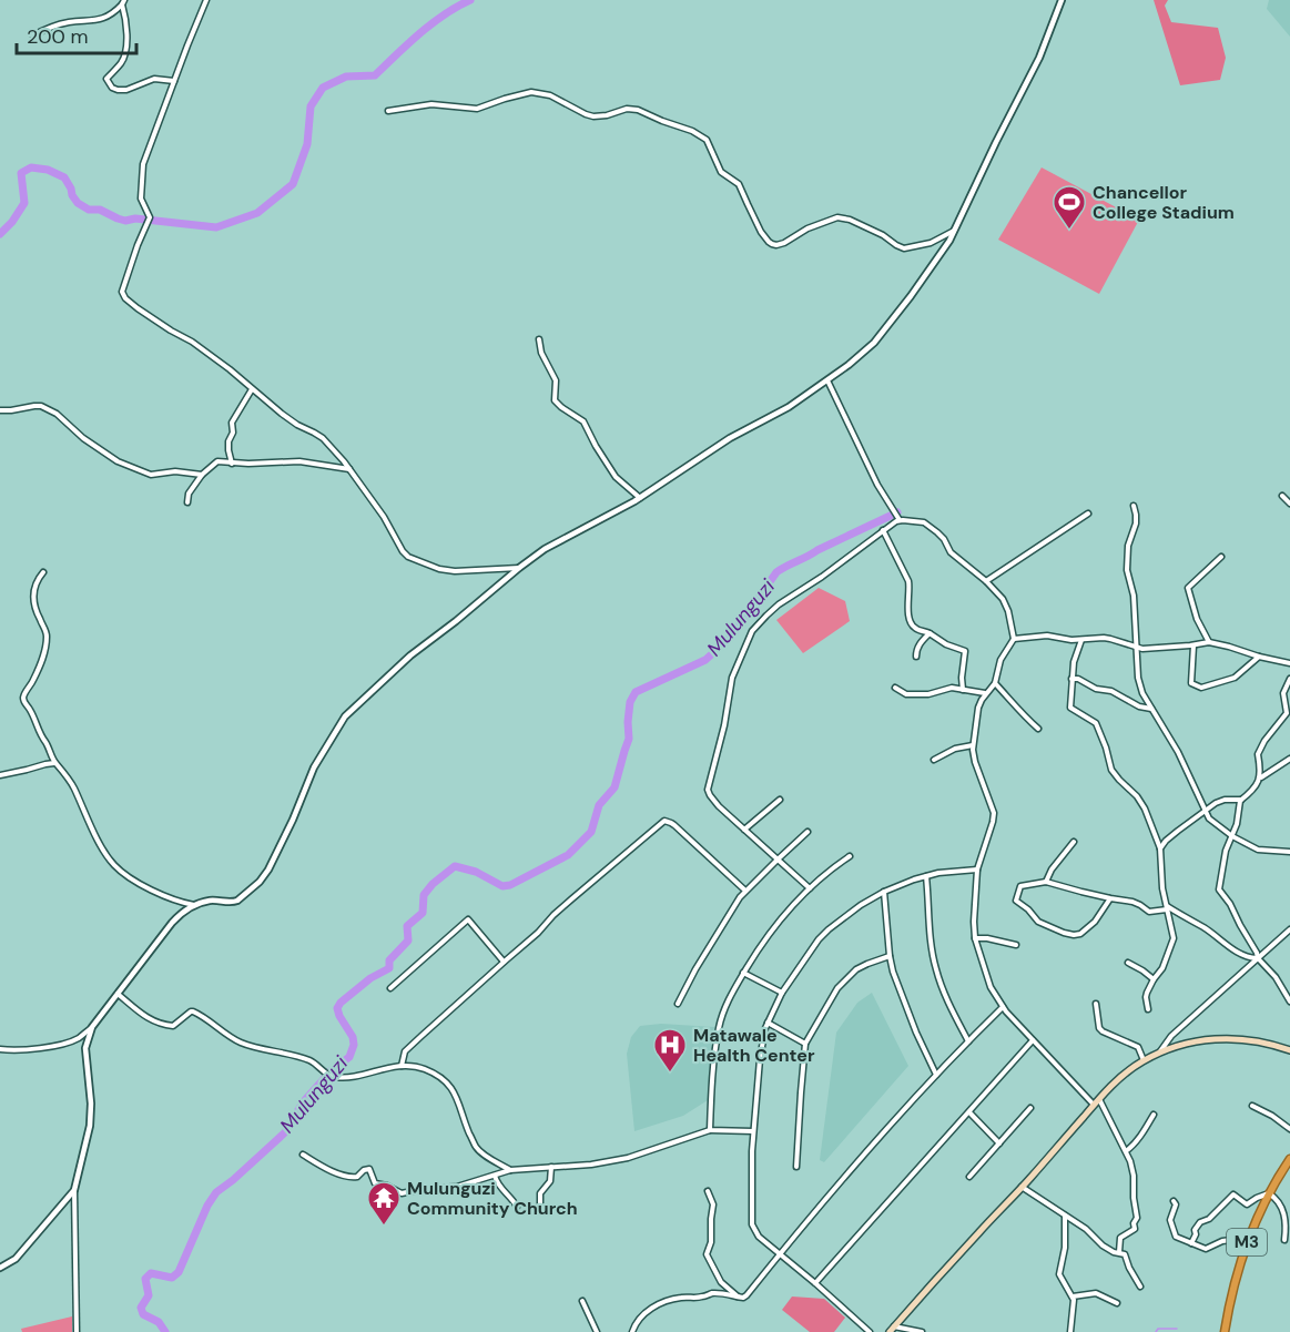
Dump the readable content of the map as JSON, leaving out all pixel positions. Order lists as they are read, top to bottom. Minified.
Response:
{"streets":{"highway":["M3"]},"water":["Mulunguzi"],"places":{"sports":["Chancellor College Stadium"],"hospital":["Matawale Health Center"],"temple":["Mulunguzi Community Church"]},"scale_bar":"200 m"}
